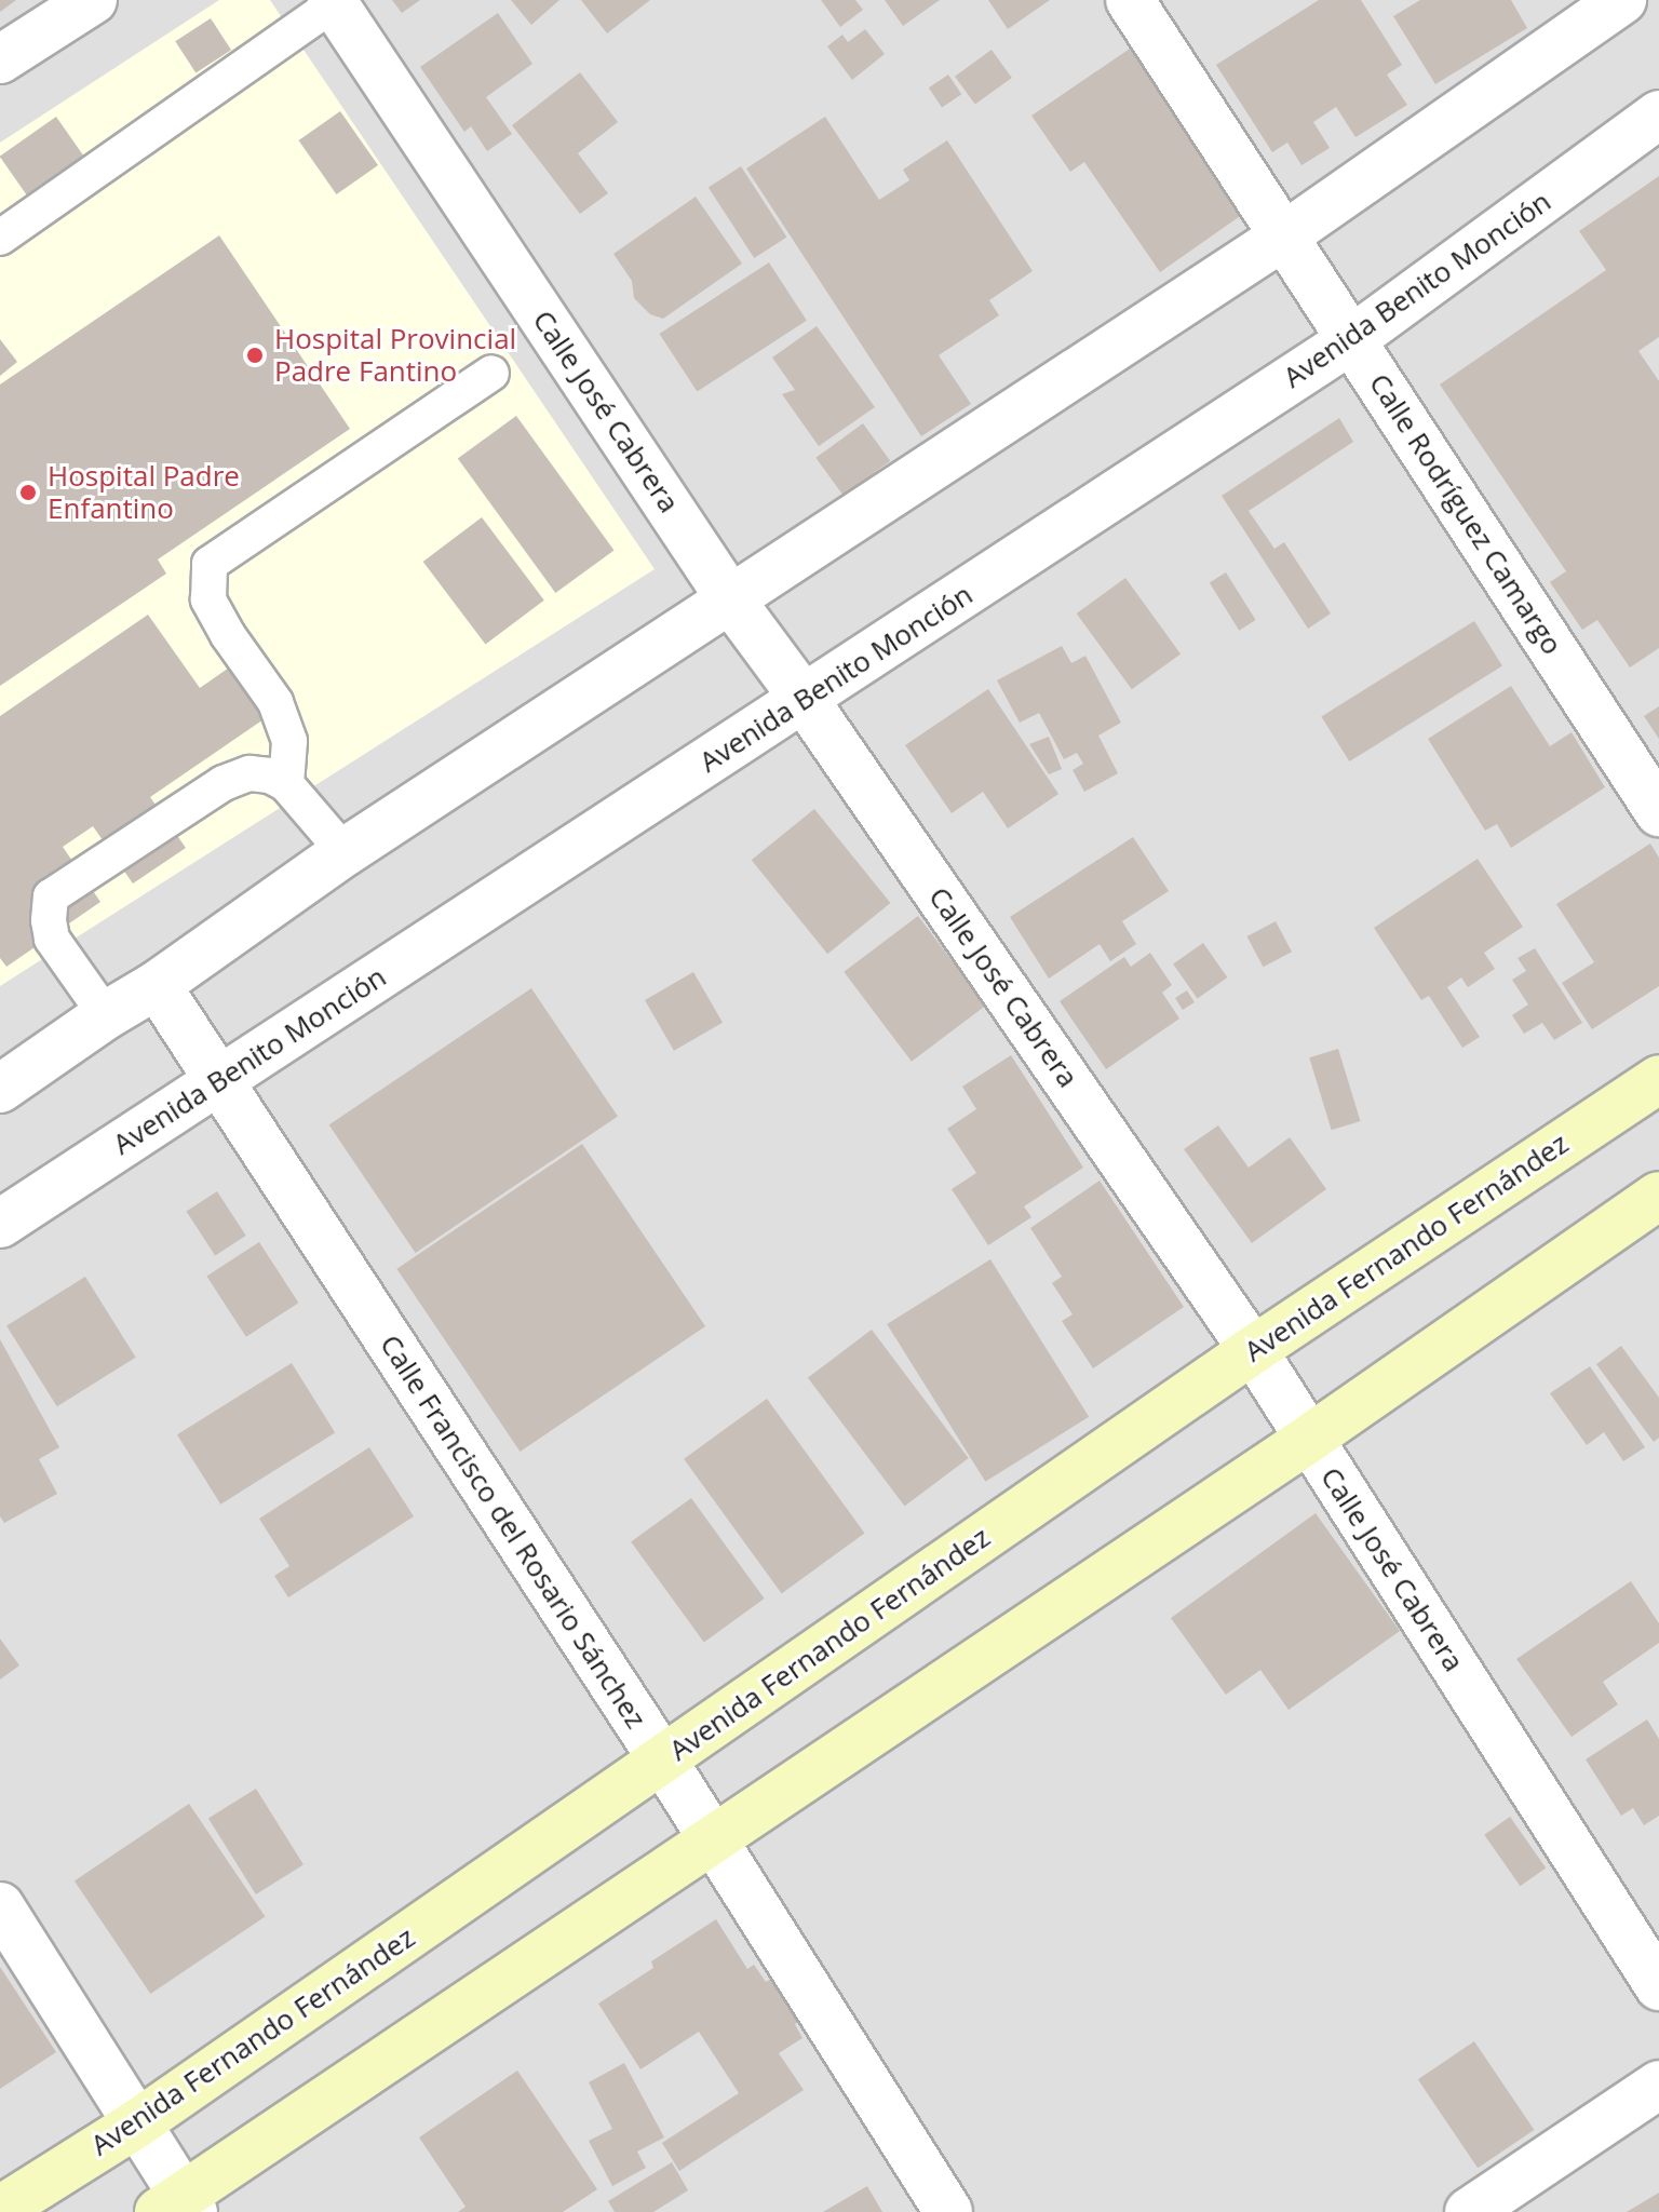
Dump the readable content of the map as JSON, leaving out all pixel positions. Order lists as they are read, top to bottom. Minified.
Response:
{"streets":{"main road":["Avenida Fernando Fernández"],"street":["Avenida Benito Monción","Calle José Cabrera","Calle Rodríguez Camargo","Calle Francisco del Rosario Sánchez"]},"crossings":[["Avenida Benito Monción","Calle José Cabrera"],["Avenida Benito Monción","Calle Rodríguez Camargo"],["Avenida Benito Monción","Calle Francisco del Rosario Sánchez"],["Calle José Cabrera","Avenida Fernando Fernández"],["Avenida Fernando Fernández","Calle Francisco del Rosario Sánchez"]],"places":["Hospital Provincial Padre Fantino","Hospital Padre Enfantino"]}
